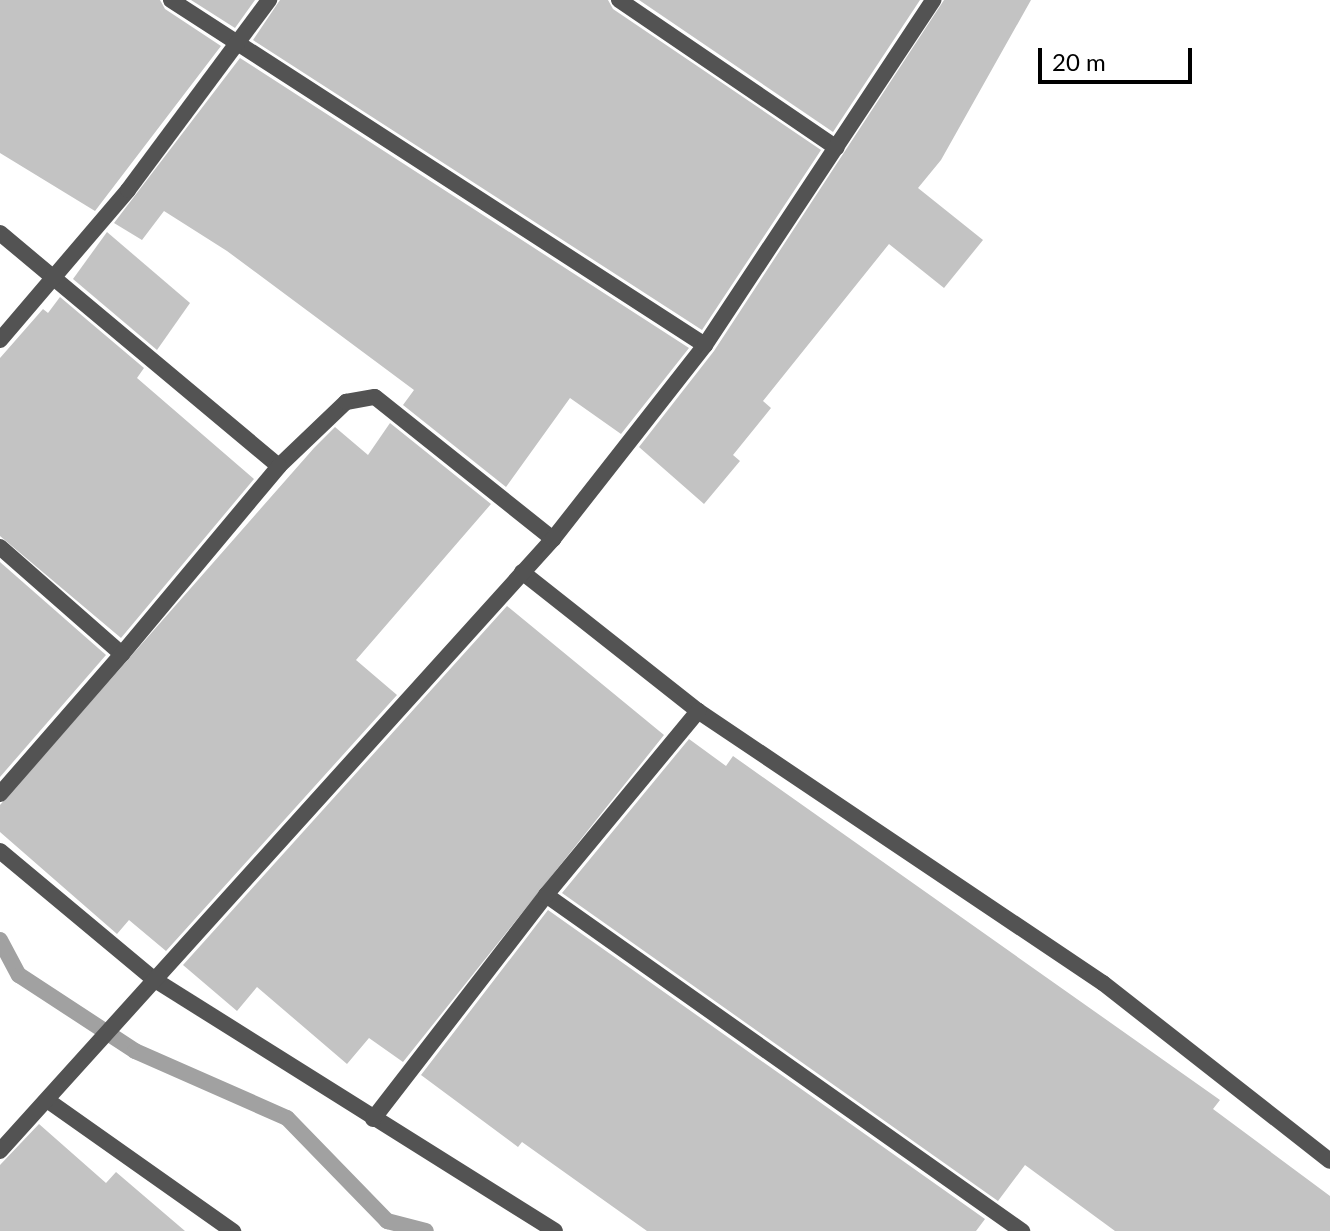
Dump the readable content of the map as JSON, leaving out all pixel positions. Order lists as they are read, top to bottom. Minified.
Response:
{"scale_bar":"20 m"}
